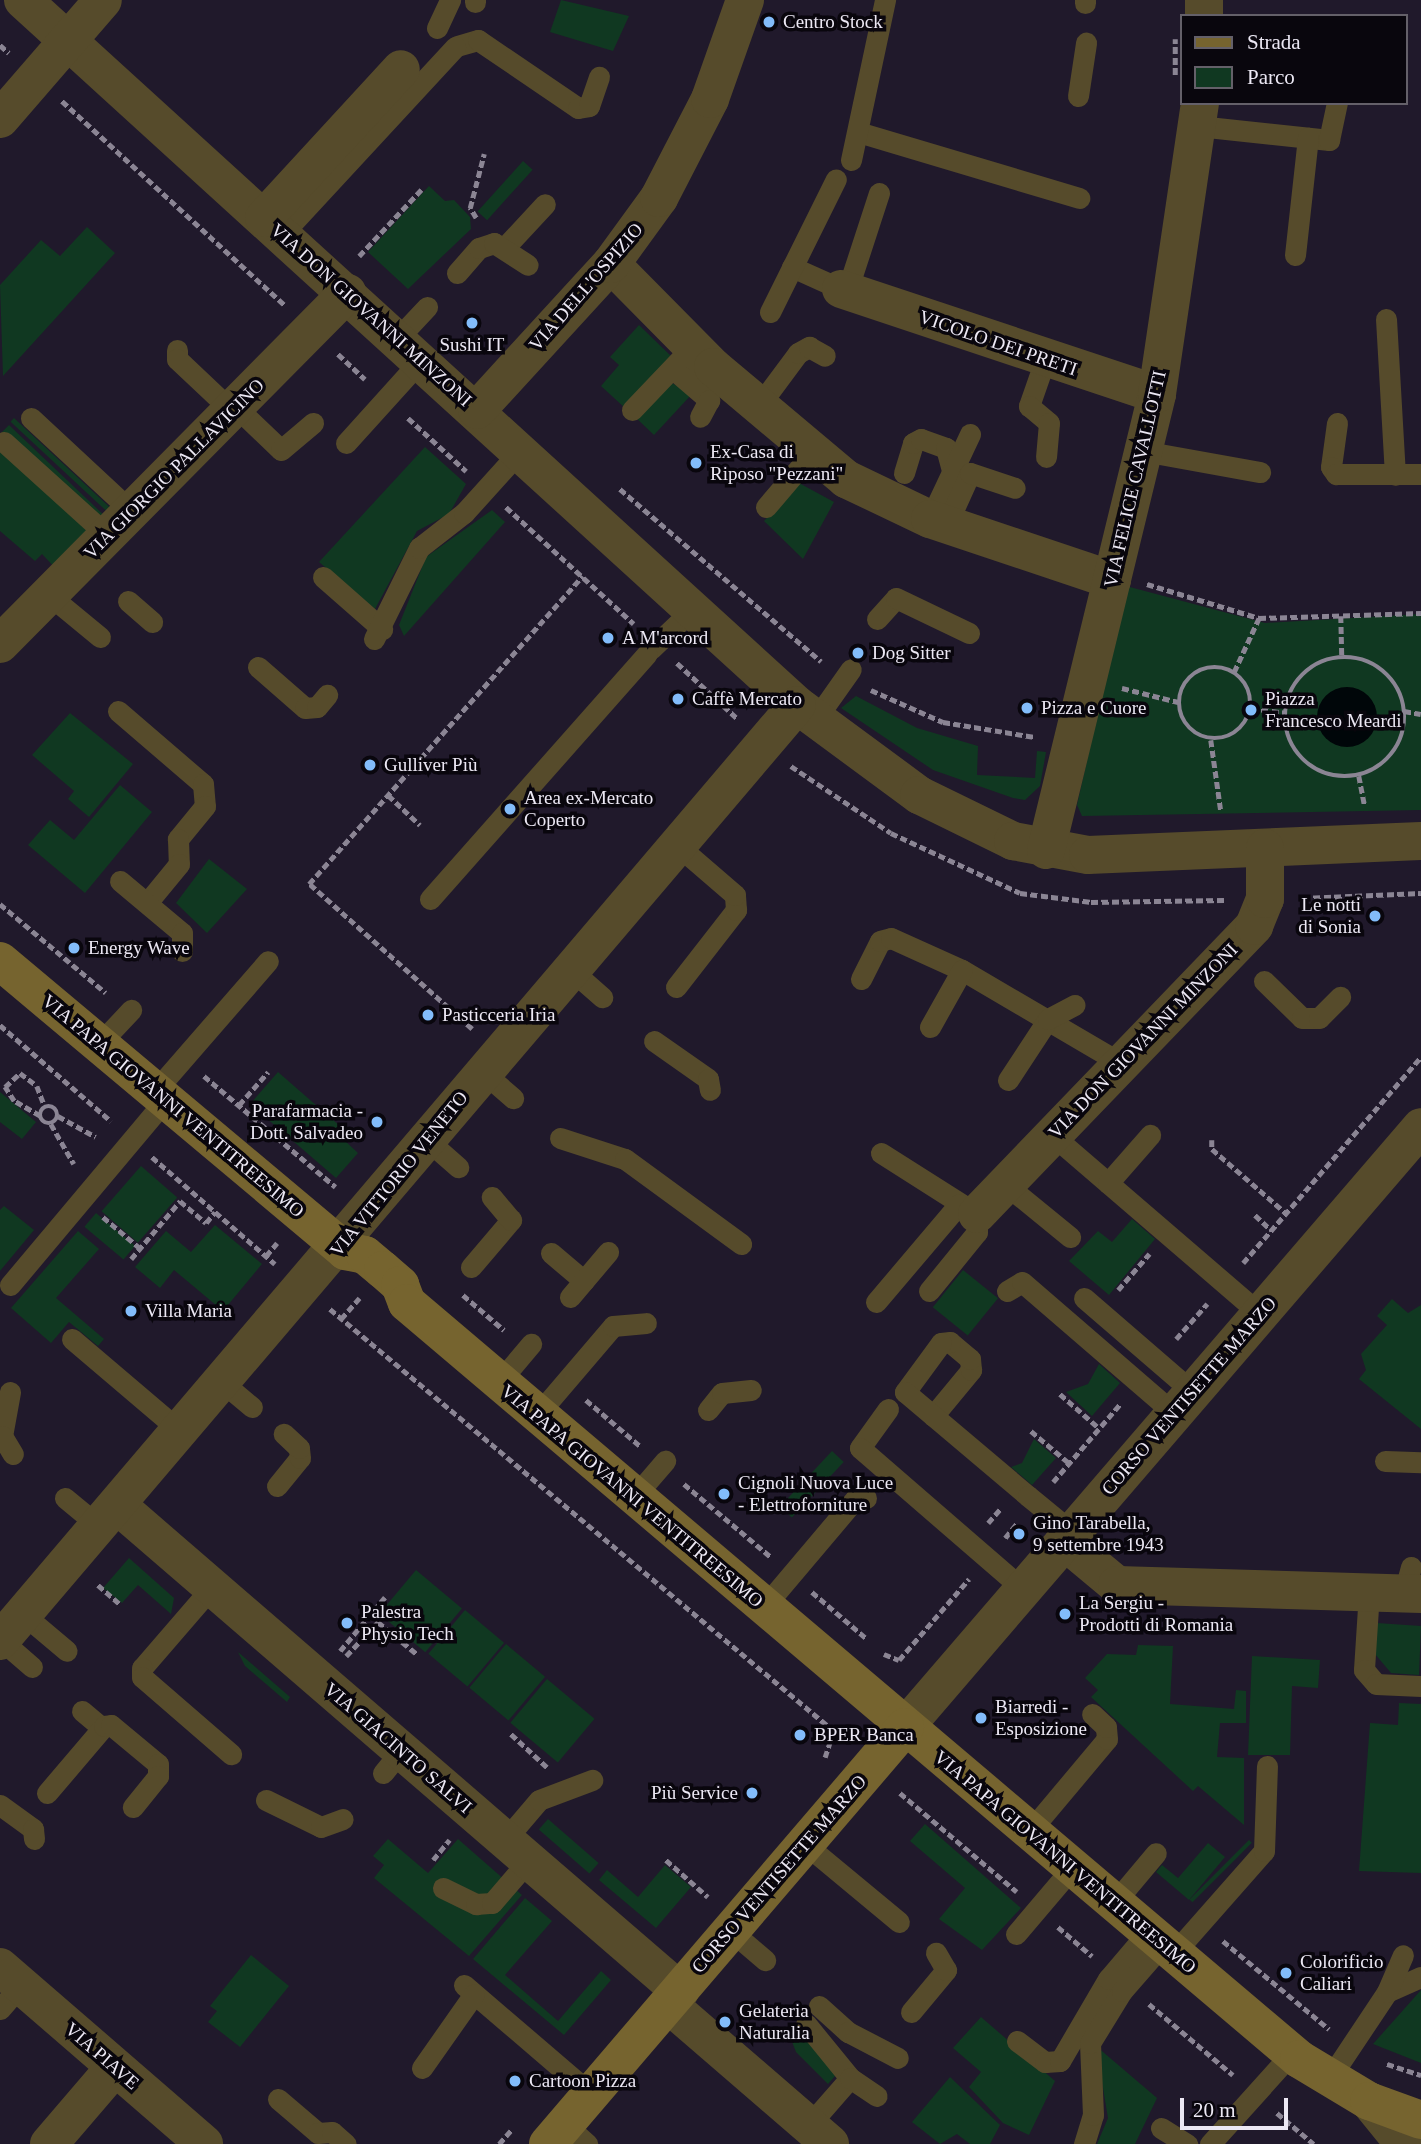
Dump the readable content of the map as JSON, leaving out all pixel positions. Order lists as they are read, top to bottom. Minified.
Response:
{"streets":{"street":["VIA DELL'OSPIZIO","VIA DON GIOVANNI MINZONI","VICOLO DEI PRETI","VIA GIORGIO PALLAVICINO","VIA FELICE CAVALLOTTI","VIA PAPA GIOVANNI VENTITREESIMO","VIA VITTORIO VENETO","CORSO VENTISETTE MARZO","VIA GIACINTO SALVI","VIA PIAVE"]},"crossings":[["VIA DELL'OSPIZIO","VIA DON GIOVANNI MINZONI"],["VIA DON GIOVANNI MINZONI","VIA GIORGIO PALLAVICINO"],["VIA DON GIOVANNI MINZONI","VIA FELICE CAVALLOTTI"],["VIA DON GIOVANNI MINZONI","VIA VITTORIO VENETO"],["VICOLO DEI PRETI","VIA FELICE CAVALLOTTI"],["VIA PAPA GIOVANNI VENTITREESIMO","VIA VITTORIO VENETO"],["VIA PAPA GIOVANNI VENTITREESIMO","CORSO VENTISETTE MARZO"],["VIA VITTORIO VENETO","VIA GIACINTO SALVI"],["CORSO VENTISETTE MARZO","VIA GIACINTO SALVI"]],"places":["Centro Stock","Sushi IT","Ex-Casa di Riposo \"Pezzani\"","A M'arcord","Dog Sitter","Caffè Mercato","Pizza e Cuore","Piazza Francesco Meardi","Gulliver Più","Area ex-Mercato Coperto","Le notti di Sonia","Energy Wave","Pasticceria Iria","Parafarmacia - Dott. Salvadeo","Villa Maria","Cignoli Nuova Luce - Elettroforniture","Gino Tarabella, 9 settembre 1943","La Sergiu - Prodotti di Romania","Palestra Physio Tech","Biarredi - Esposizione","BPER Banca","Più Service","Colorificio Caliari","Gelateria Naturalia","Cartoon Pizza"],"legend":["Strada","Parco"],"scale_bar":"20 m"}
